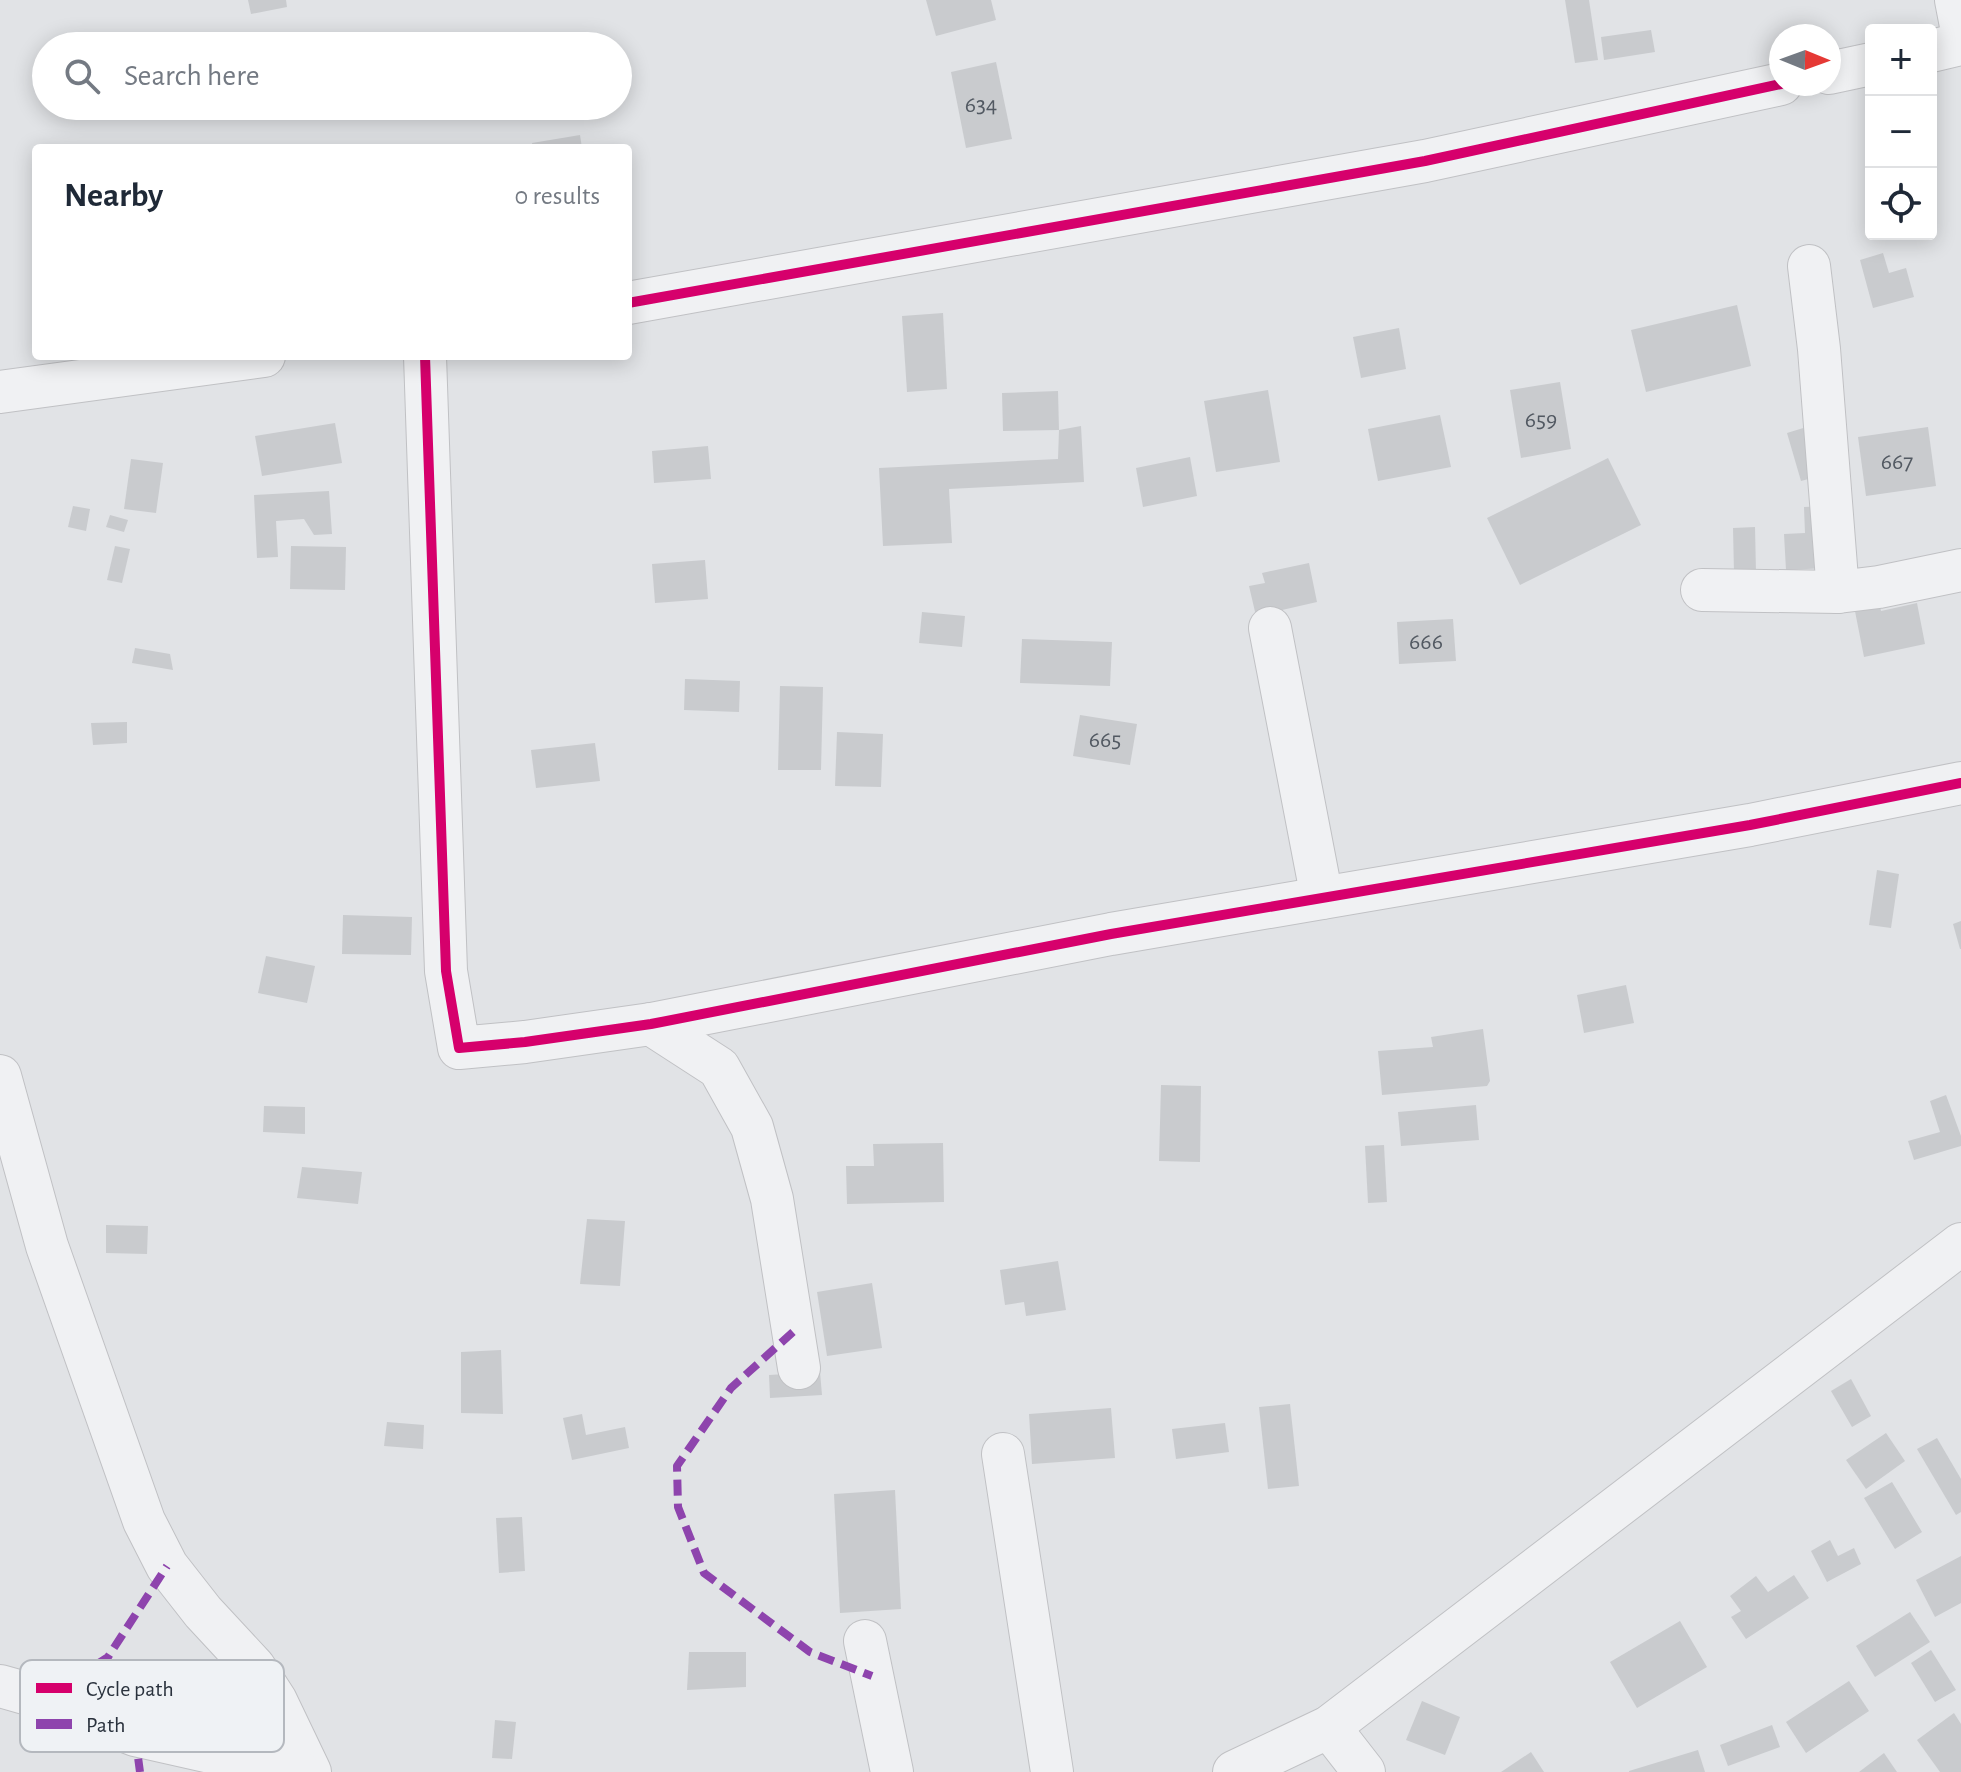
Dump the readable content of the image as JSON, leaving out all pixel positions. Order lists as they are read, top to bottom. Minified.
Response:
{"house_numbers":["634","659","667","666","665"],"legend":["Cycle path","Path"],"north":"right","page":{"map_buttons":["+","−"],"search":"Search here","heading":["Nearby","0 results"]}}
